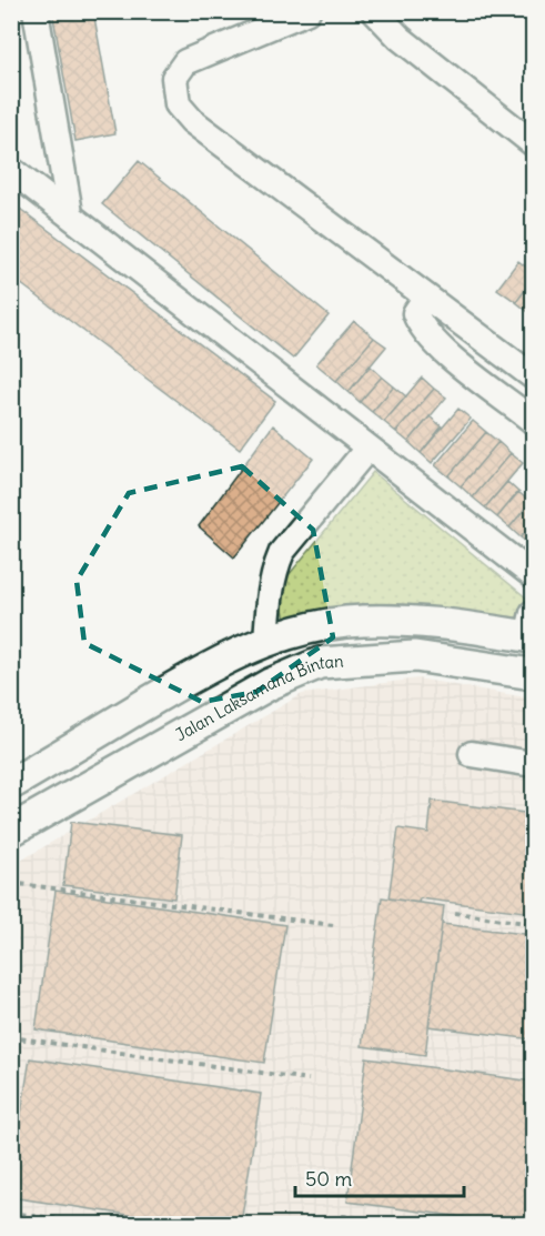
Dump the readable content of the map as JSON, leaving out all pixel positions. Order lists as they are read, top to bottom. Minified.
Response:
{"streets":{"main road":["Jalan Laksamana Bintan"]},"scale_bar":"50 m"}
